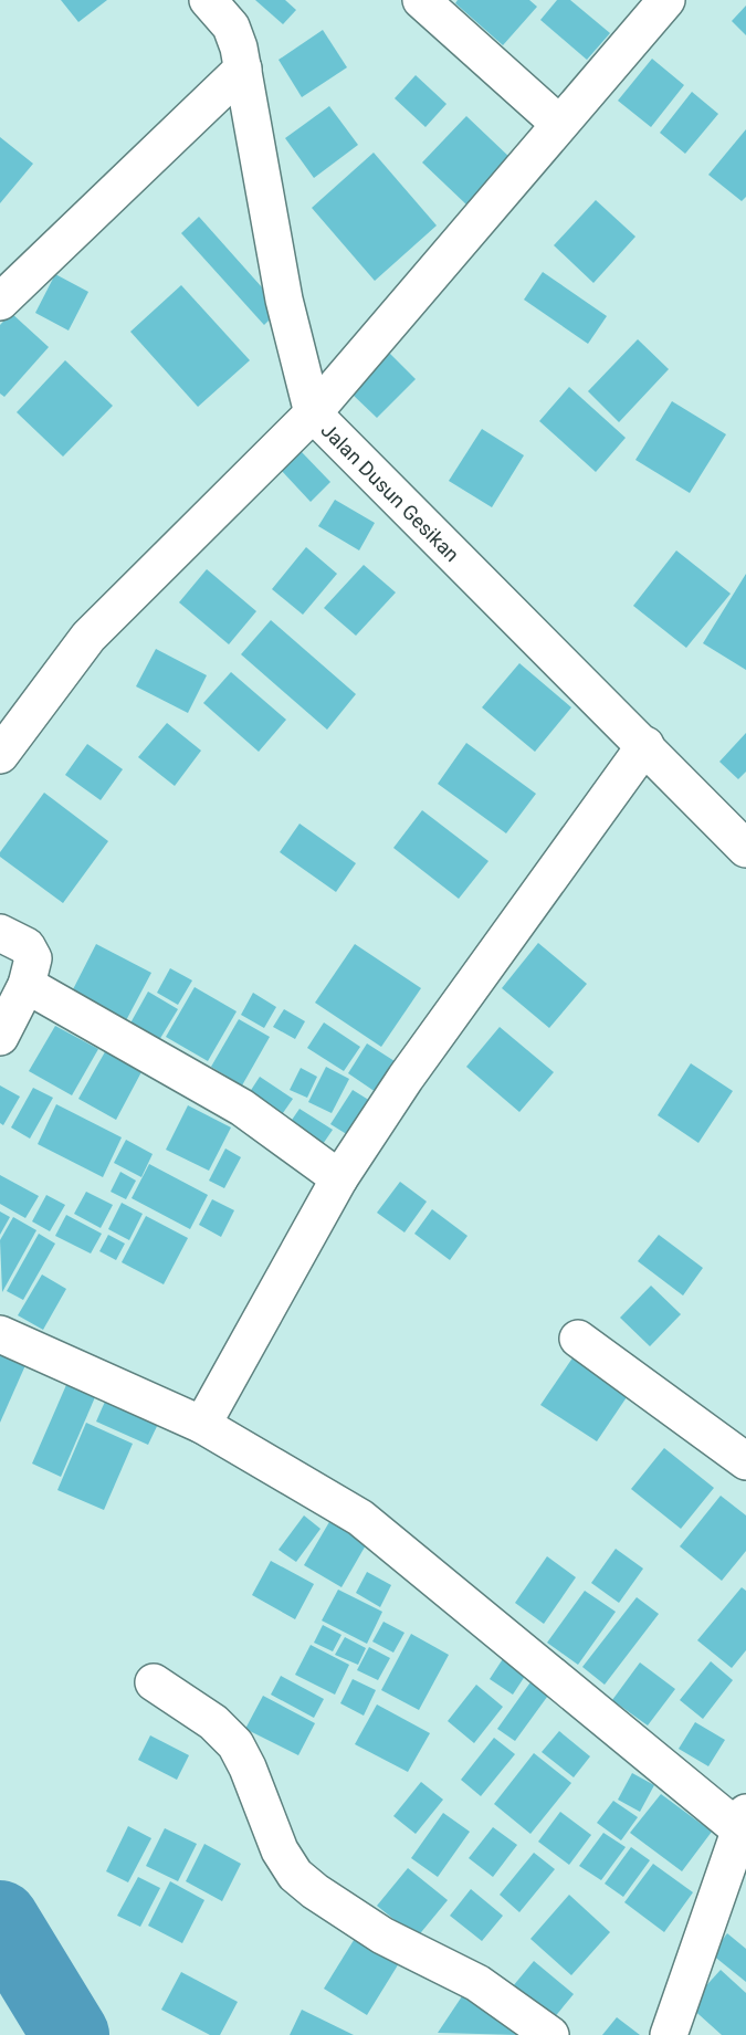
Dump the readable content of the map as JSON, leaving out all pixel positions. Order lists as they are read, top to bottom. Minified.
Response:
{"streets":{"street":["Jalan Dusun Gesikan"]}}
